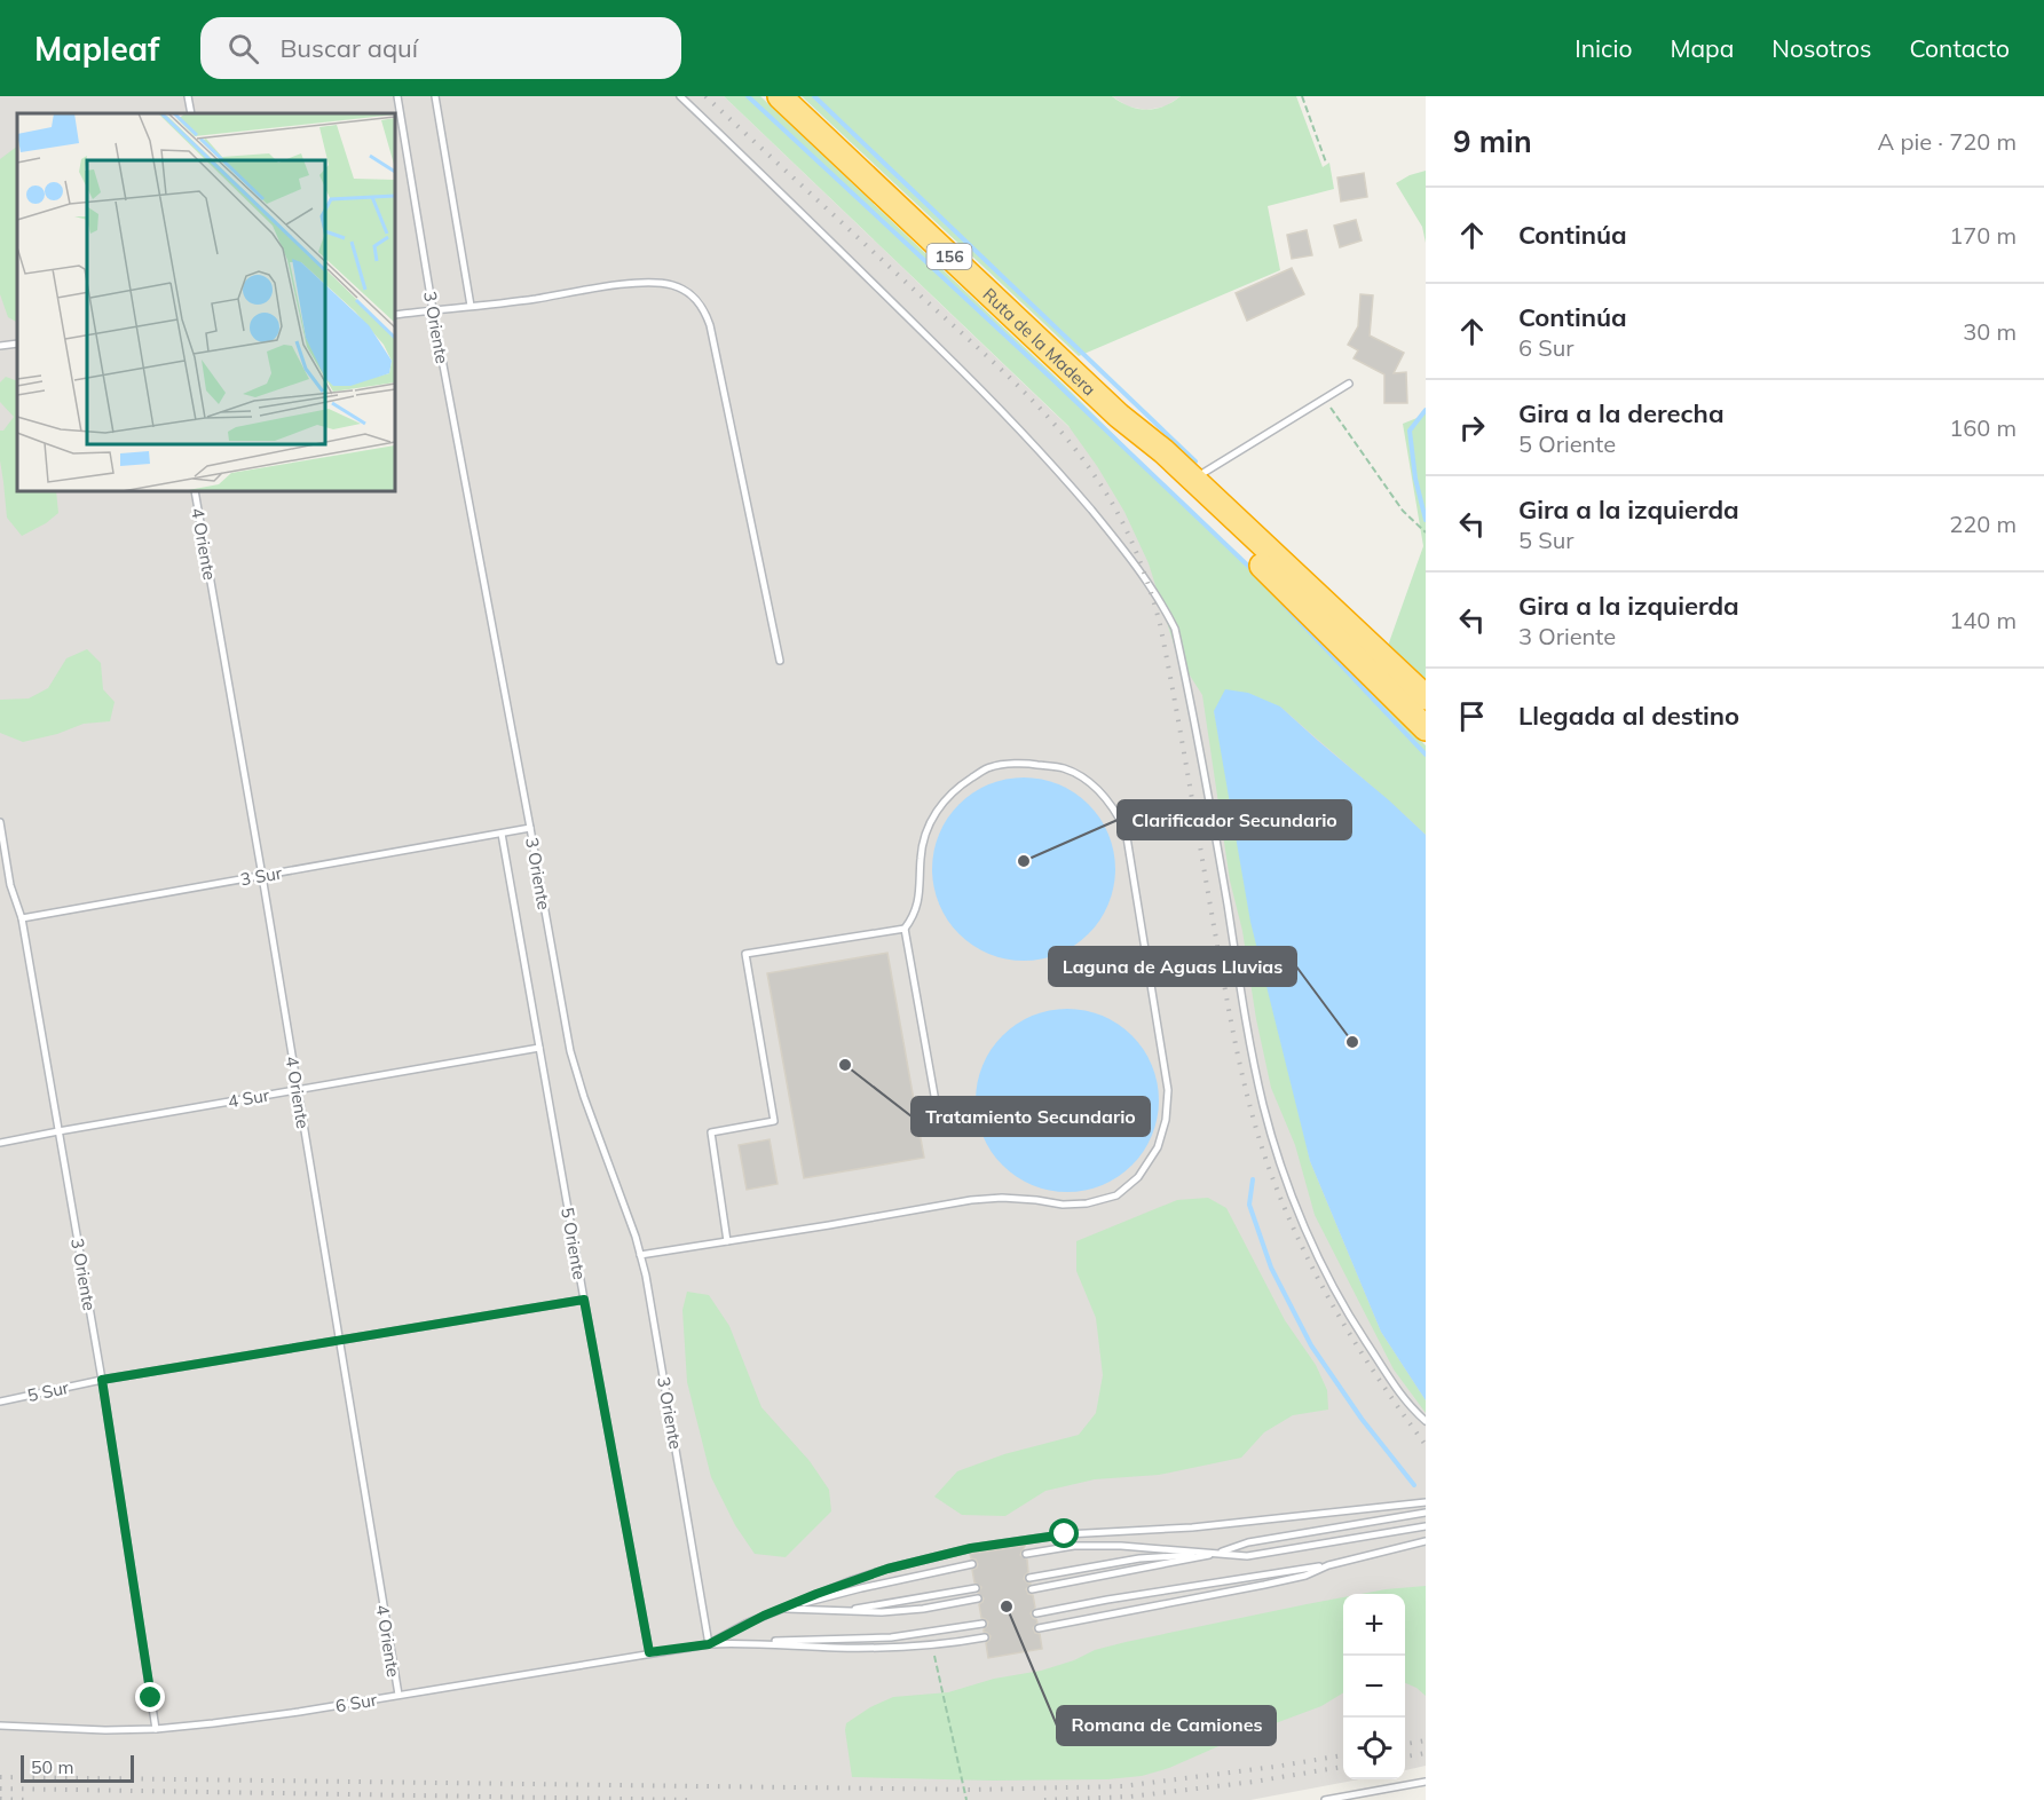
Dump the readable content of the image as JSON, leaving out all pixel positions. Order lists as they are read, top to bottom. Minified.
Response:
{"streets":{"highway":["156","Ruta de la Madera"],"lane":["3 Oriente","4 Oriente","3 Sur","4 Sur","5 Oriente","5 Sur","6 Sur"]},"crossings":[["3 Oriente","3 Sur"],["3 Oriente","4 Sur"],["3 Oriente","5 Sur"],["3 Oriente","6 Sur"],["4 Oriente","3 Sur"],["4 Oriente","4 Sur"],["4 Oriente","5 Sur"],["4 Oriente","6 Sur"],["3 Sur","5 Oriente"],["4 Sur","5 Oriente"],["5 Oriente","5 Sur"],["5 Oriente","6 Sur"]],"places":["Clarificador Secundario","Laguna de Aguas Lluvias","Tratamiento Secundario","Romana de Camiones"],"scale_bar":"50 m","page":{"header":"Mapleaf","search":"Buscar aquí","nav":["Inicio","Mapa","Nosotros","Contacto"],"heading":["9 min","A pie · 720 m"],"list":[["Continúa","170 m"],["Continúa","6 Sur","30 m"],["Gira a la derecha","5 Oriente","160 m"],["Gira a la izquierda","5 Sur","220 m"],["Gira a la izquierda","3 Oriente","140 m"],"Llegada al destino"],"map_buttons":["+","−"],"scale":"50 m"}}
